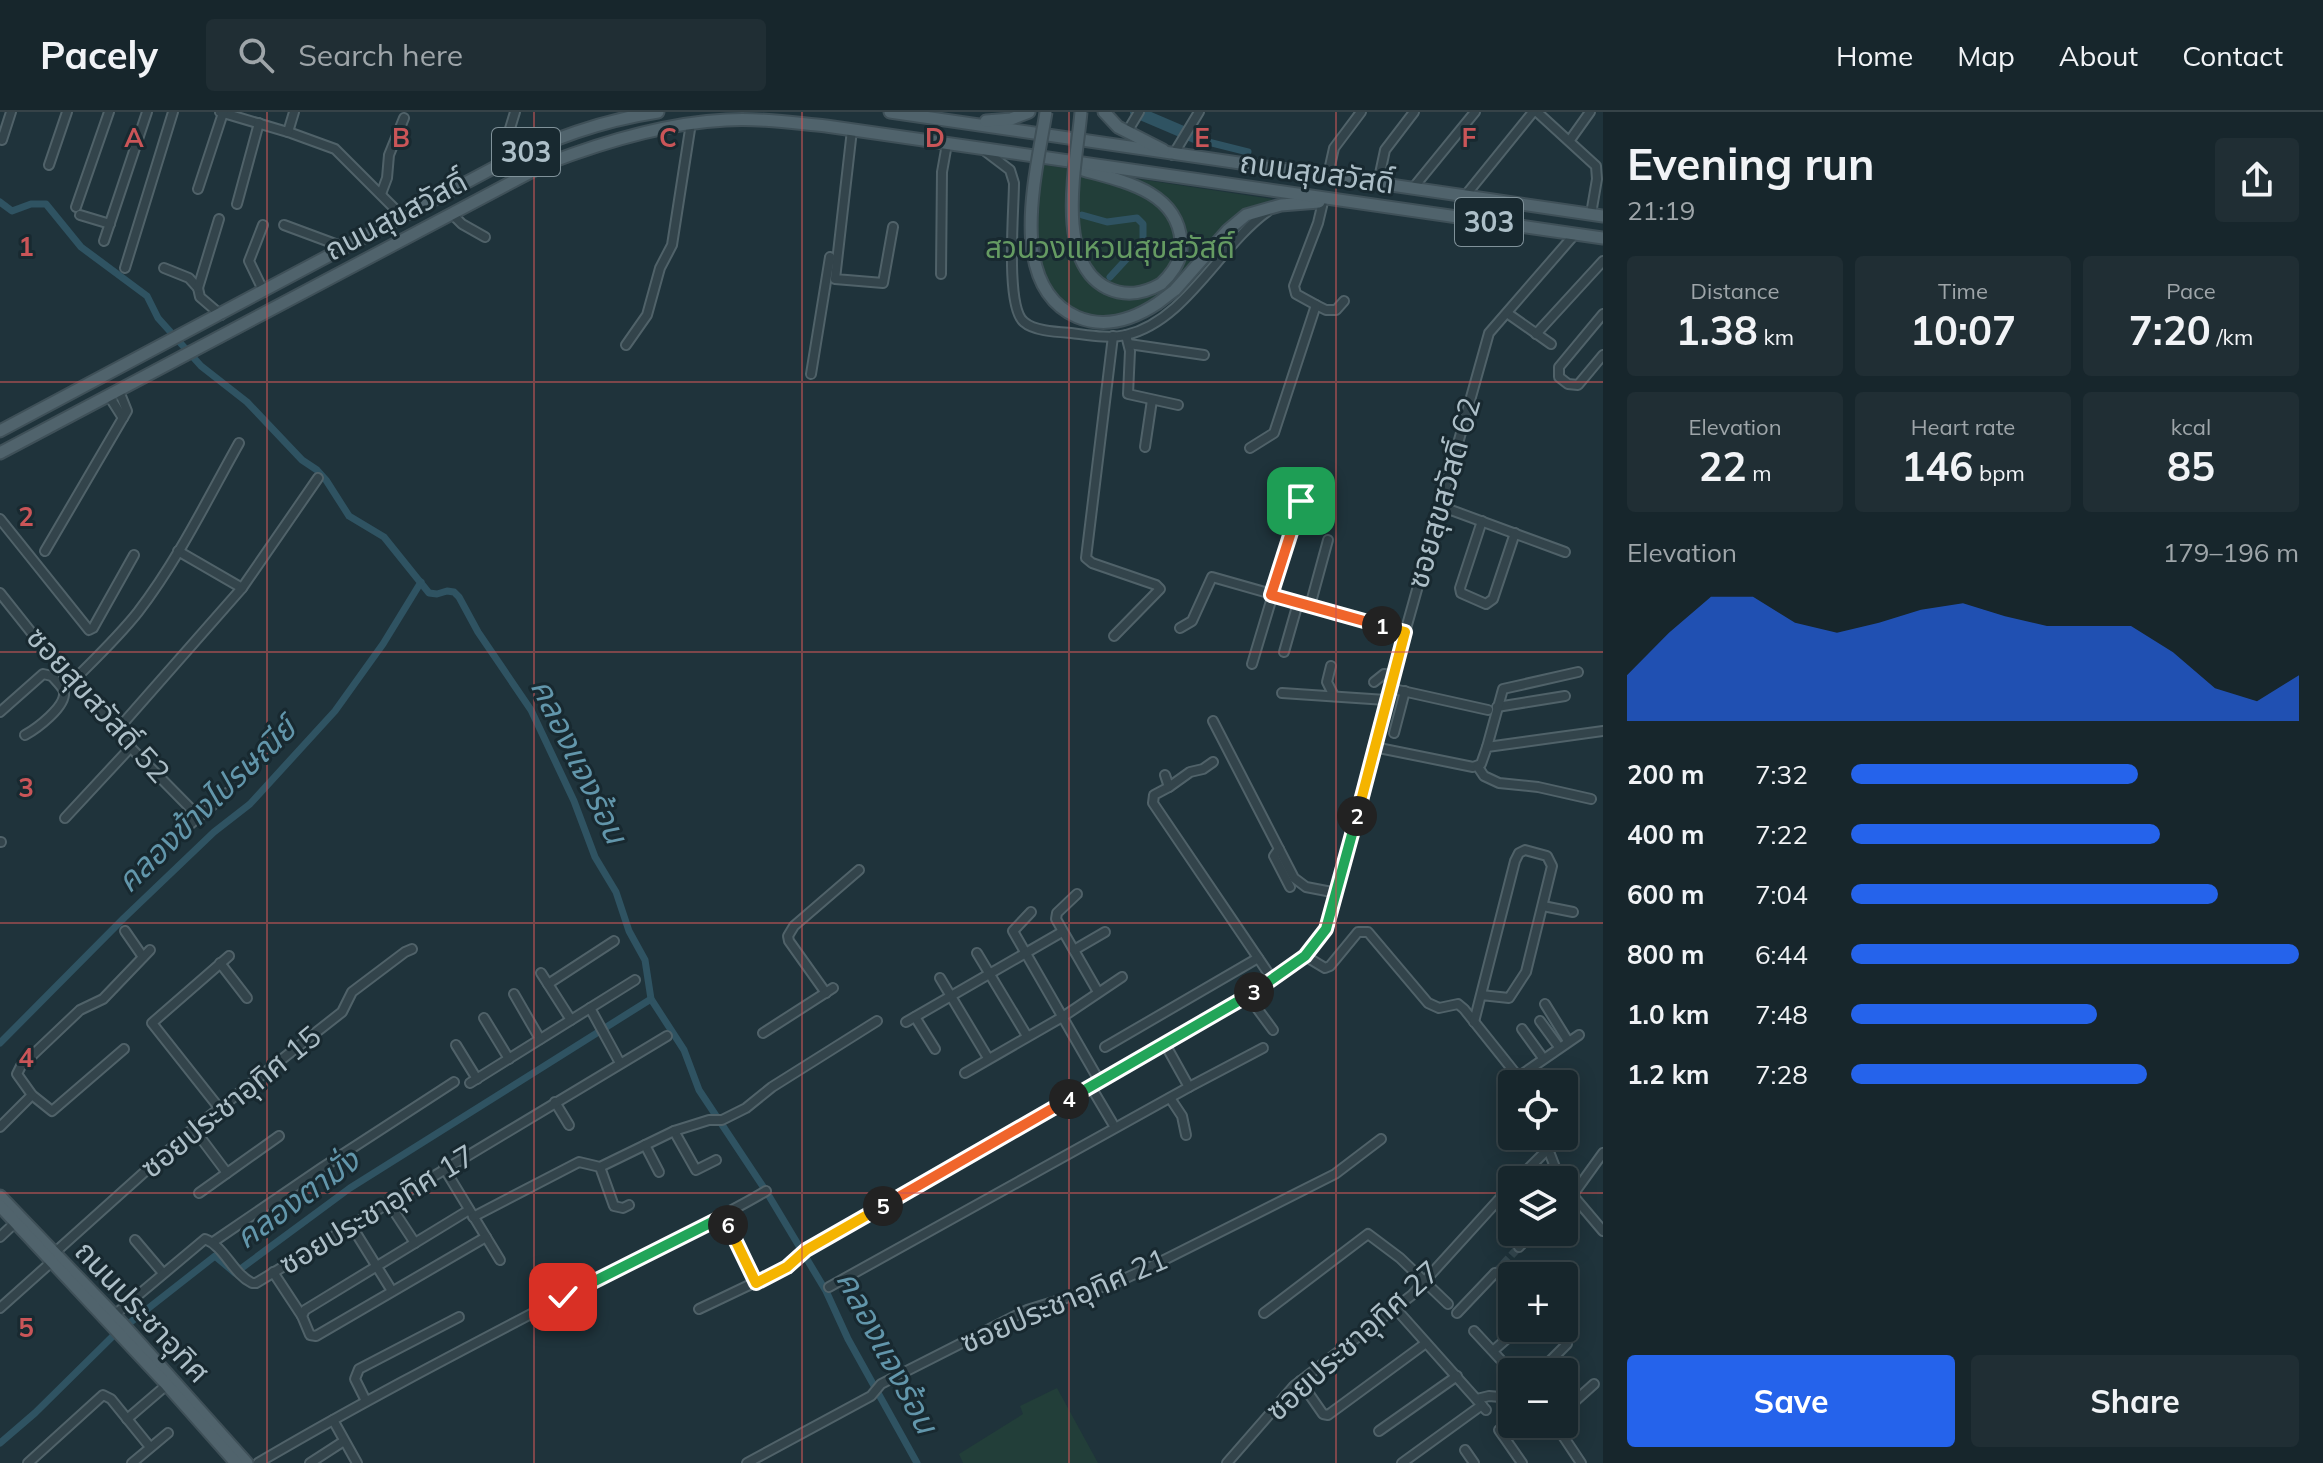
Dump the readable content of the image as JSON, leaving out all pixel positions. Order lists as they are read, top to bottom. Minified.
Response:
{"streets":{"main road":["303","ถนนสุขสวัสดิ์","ถนนประชาอุทิศ"],"street":["ซอยสุขสวัสดิ์ 62","ซอยสุขสวัสดิ์ 52","ซอยประชาอุทิศ 15","ซอยประชาอุทิศ 17","ซอยประชาอุทิศ 21","ซอยประชาอุทิศ 27"]},"crossings":[["ถนนสุขสวัสดิ์","ซอยสุขสวัสดิ์ 62"],["ซอยประชาอุทิศ 15","ถนนประชาอุทิศ"]],"water":["คลองแจงร้อน","คลองข้างไปรษณีย์","คลองตามั่ง"],"parks":["สวนวงแหวนสุขสวัสดิ์"],"page":{"header":"Pacely","search":"Search here","nav":["Home","Map","About","Contact"],"heading":["Evening run","21:19"],"stats":[["Distance","1.38 km"],["Time","10:07"],["Pace","7:20 /km"],["Elevation","22 m"],["Heart rate","146 bpm"],["kcal","85"]],"chart":["Elevation","179–196 m"],"pins":["1","2","3","4","5","6"],"list":[{"name":"200 m","note":"7:32"},{"name":"400 m","note":"7:22"},{"name":"600 m","note":"7:04"},{"name":"800 m","note":"6:44"},{"name":"1.0 km","note":"7:48"},{"name":"1.2 km","note":"7:28"}],"map_buttons":["+","−"],"buttons":["Save","Share"]},"grid":{"columns":["A","B","C","D","E","F"],"rows":["1","2","3","4","5"]}}
